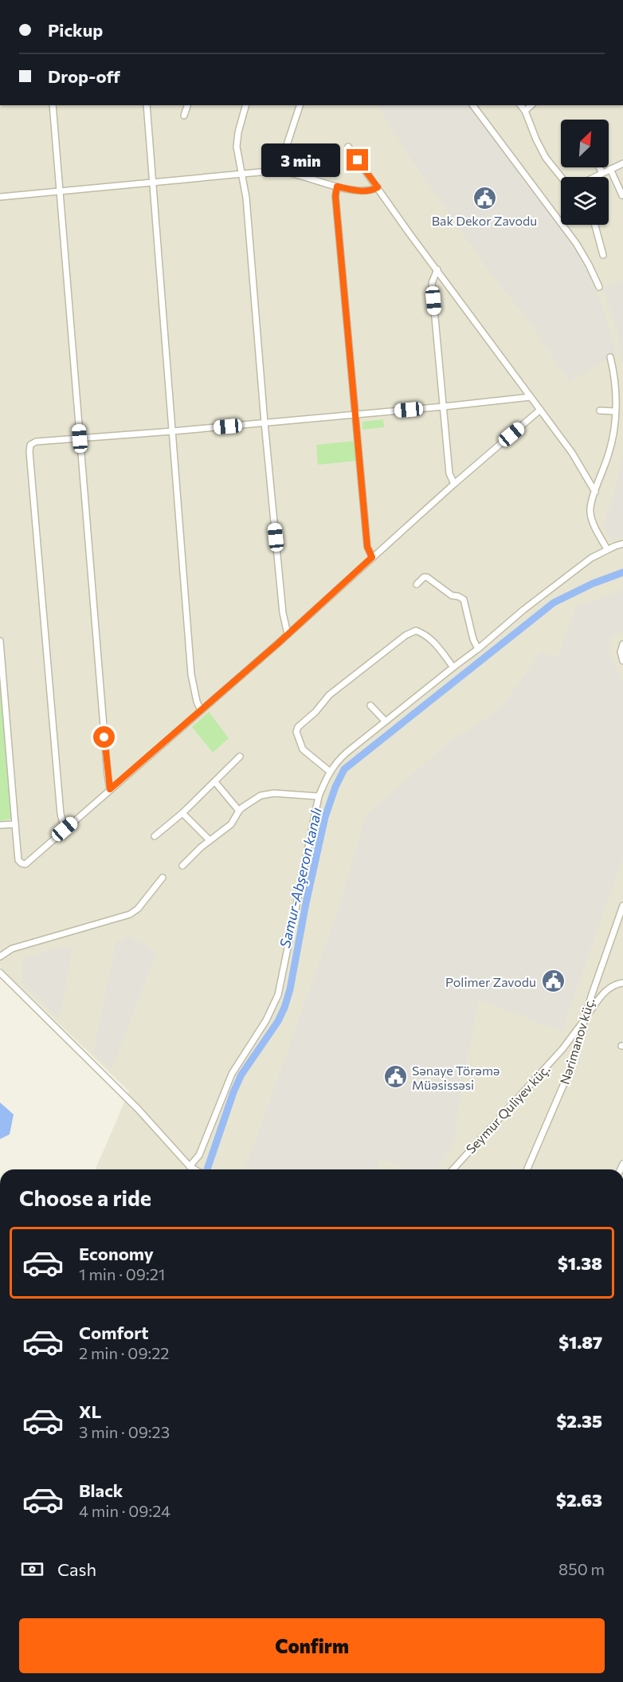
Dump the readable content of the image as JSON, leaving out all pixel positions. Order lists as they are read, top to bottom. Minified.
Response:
{"streets":{"street":["Nərimanov küç.","Seymur Quliyev küç."]},"crossings":[["Nərimanov küç.","Seymur Quliyev küç."]],"water":["Samur-Abşeron kanalı"],"places":{"public building":["Bak Dekor Zavodu","Polimer Zavodu","Sənaye Törəmə Müəsissəsi"]},"north":"top right","page":{"banner":["Pickup","Drop-off"],"bubble":"3 min","heading":"Choose a ride","list":[{"name":"Economy","note":"1 min · 09:21","value":"$1.38"},{"name":"Comfort","note":"2 min · 09:22","value":"$1.87"},{"name":"XL","note":"3 min · 09:23","value":"$2.35"},{"name":"Black","note":"4 min · 09:24","value":"$2.63"}],"pay":["Cash","850 m"],"buttons":"Confirm"}}
